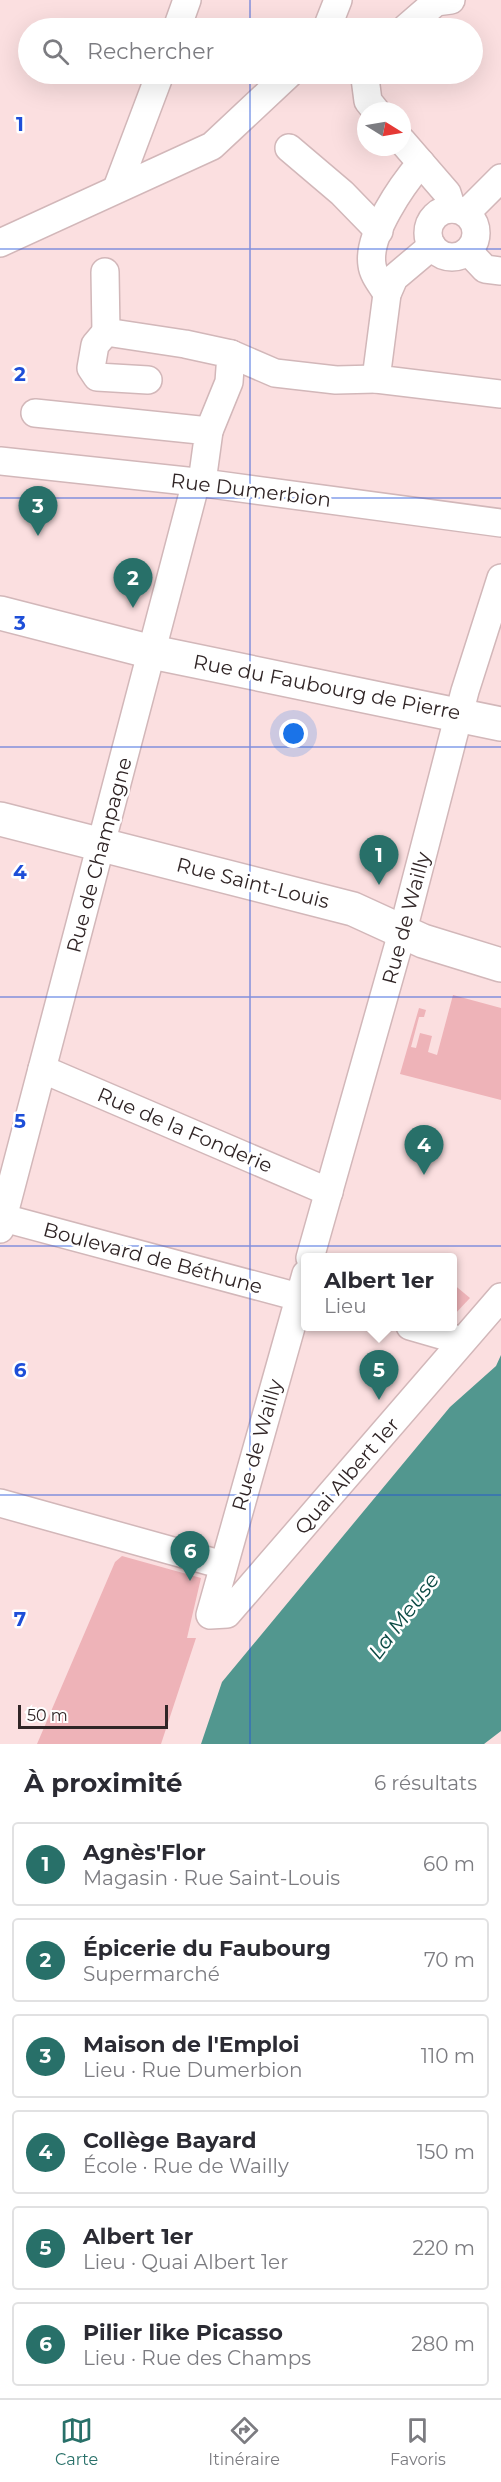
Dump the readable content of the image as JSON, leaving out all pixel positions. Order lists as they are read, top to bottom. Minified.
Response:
{"streets":{"main road":["Rue du Faubourg de Pierre","Rue Saint-Louis"],"street":["Rue Dumerbion","Rue de Champagne","Rue de Wailly","Rue de la Fonderie","Boulevard de Béthune","Quai Albert 1er"]},"crossings":[["Rue Dumerbion","Rue de Champagne"],["Rue du Faubourg de Pierre","Rue de Champagne"],["Rue du Faubourg de Pierre","Rue de Wailly"],["Rue de Champagne","Rue Saint-Louis"],["Rue de Champagne","Rue de la Fonderie"],["Rue de Champagne","Boulevard de Béthune"],["Rue Saint-Louis","Rue de Wailly"],["Rue de Wailly","Rue de la Fonderie"],["Rue de Wailly","Quai Albert 1er"]],"water":["La Meuse"],"scale_bar":"50 m","north":"right","page":{"search":"Rechercher","pins":["3","2","1","4","5","6"],"popup":["Albert 1er","Lieu"],"scale":"50 m","heading":["À proximité","6 résultats"],"list":[{"mark":"1","name":"Agnès'Flor","note":"Magasin · Rue Saint-Louis","value":"60 m"},{"mark":"2","name":"Épicerie du Faubourg","note":"Supermarché","value":"70 m"},{"mark":"3","name":"Maison de l'Emploi","note":"Lieu · Rue Dumerbion","value":"110 m"},{"mark":"4","name":"Collège Bayard","note":"École · Rue de Wailly","value":"150 m"},{"mark":"5","name":"Albert 1er","note":"Lieu · Quai Albert 1er","value":"220 m"},{"mark":"6","name":"Pilier like Picasso","note":"Lieu · Rue des Champs","value":"280 m"}],"nav":["Carte","Itinéraire","Favoris"]},"grid":{"rows":["1","2","3","4","5","6","7"]}}
